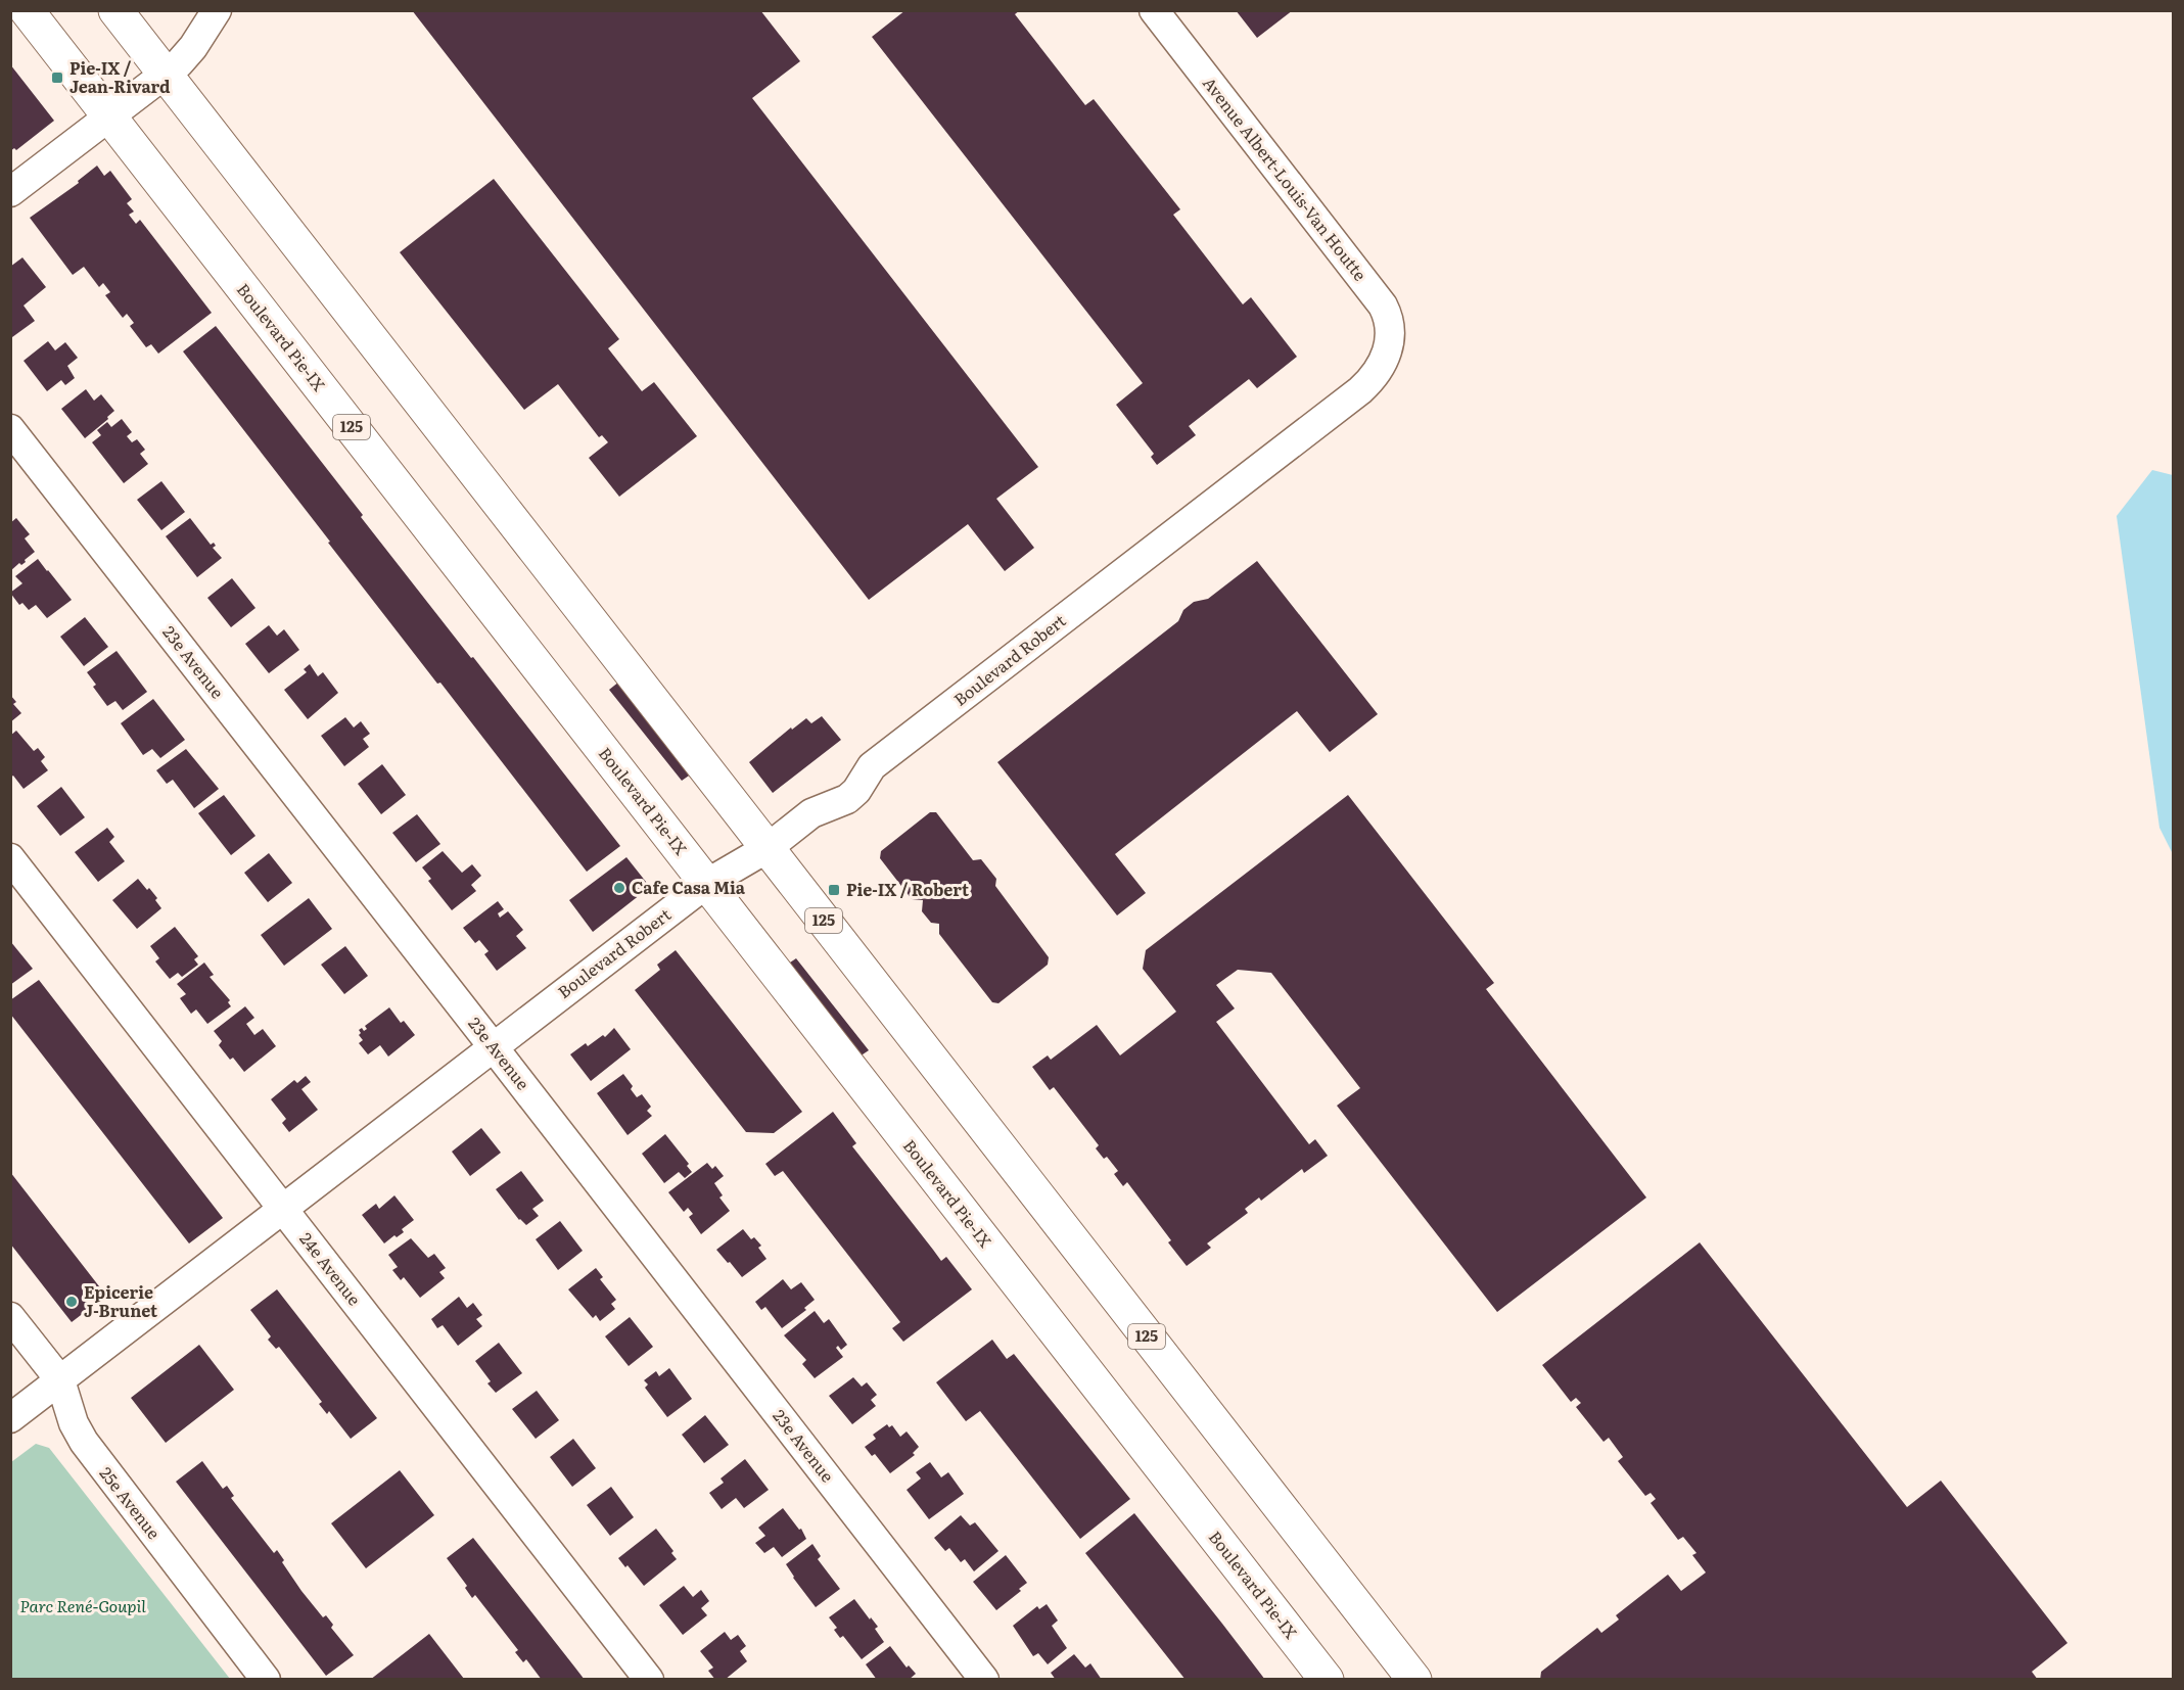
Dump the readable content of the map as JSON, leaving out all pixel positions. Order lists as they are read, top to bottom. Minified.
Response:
{"streets":{"main road":["Boulevard Pie-IX","125"],"street":["Avenue Albert-Louis-Van Houtte","Boulevard Robert","23e Avenue","24e Avenue","25e Avenue"]},"crossings":[["Avenue Albert-Louis-Van Houtte","Boulevard Robert"],["Boulevard Pie-IX","Boulevard Robert"],["125","Boulevard Robert"],["Boulevard Robert","23e Avenue"],["Boulevard Robert","24e Avenue"],["Boulevard Robert","25e Avenue"]],"parks":["Parc René-Goupil"],"places":{"transit":["Pie-IX / Jean-Rivard","Pie-IX / Robert"],"other":["Cafe Casa Mia","Epicerie J-Brunet"]}}
